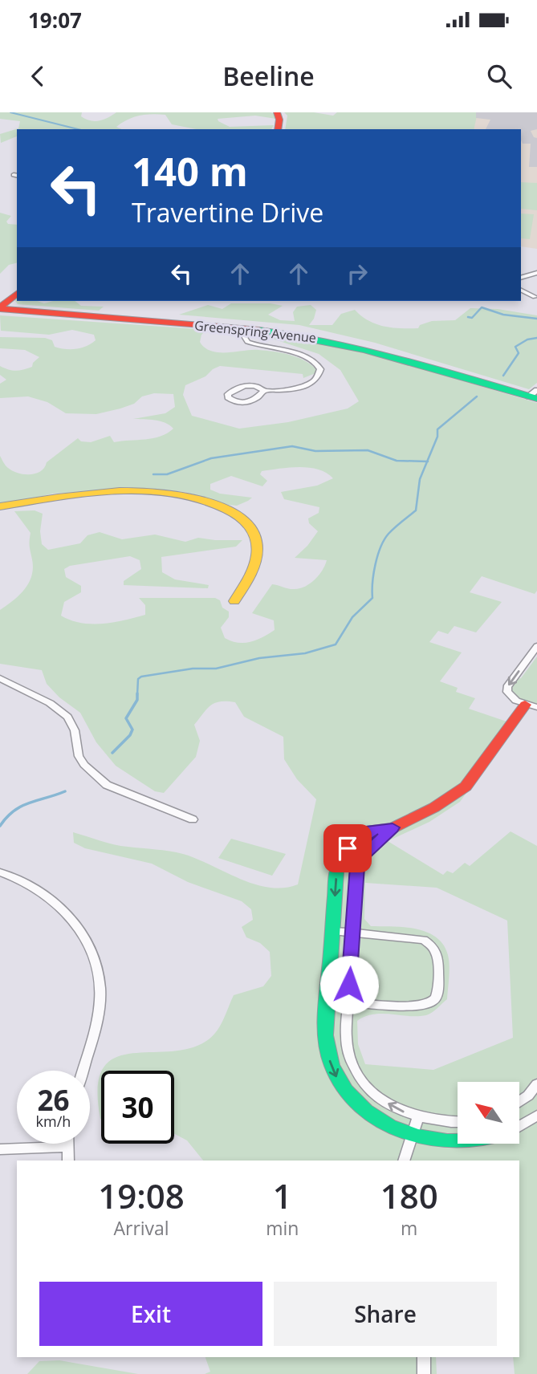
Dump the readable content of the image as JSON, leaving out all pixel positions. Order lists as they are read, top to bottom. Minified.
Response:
{"streets":{"street":["Greenspring Avenue"]},"north":"top left","page":{"status":"19:07","header":"Beeline","turn":["140 m","Travertine Drive"],"speed":"26 km/h","limit":"30","eta":["19:08","Arrival","1","min","180","m"],"buttons":["Exit","Share"]}}
